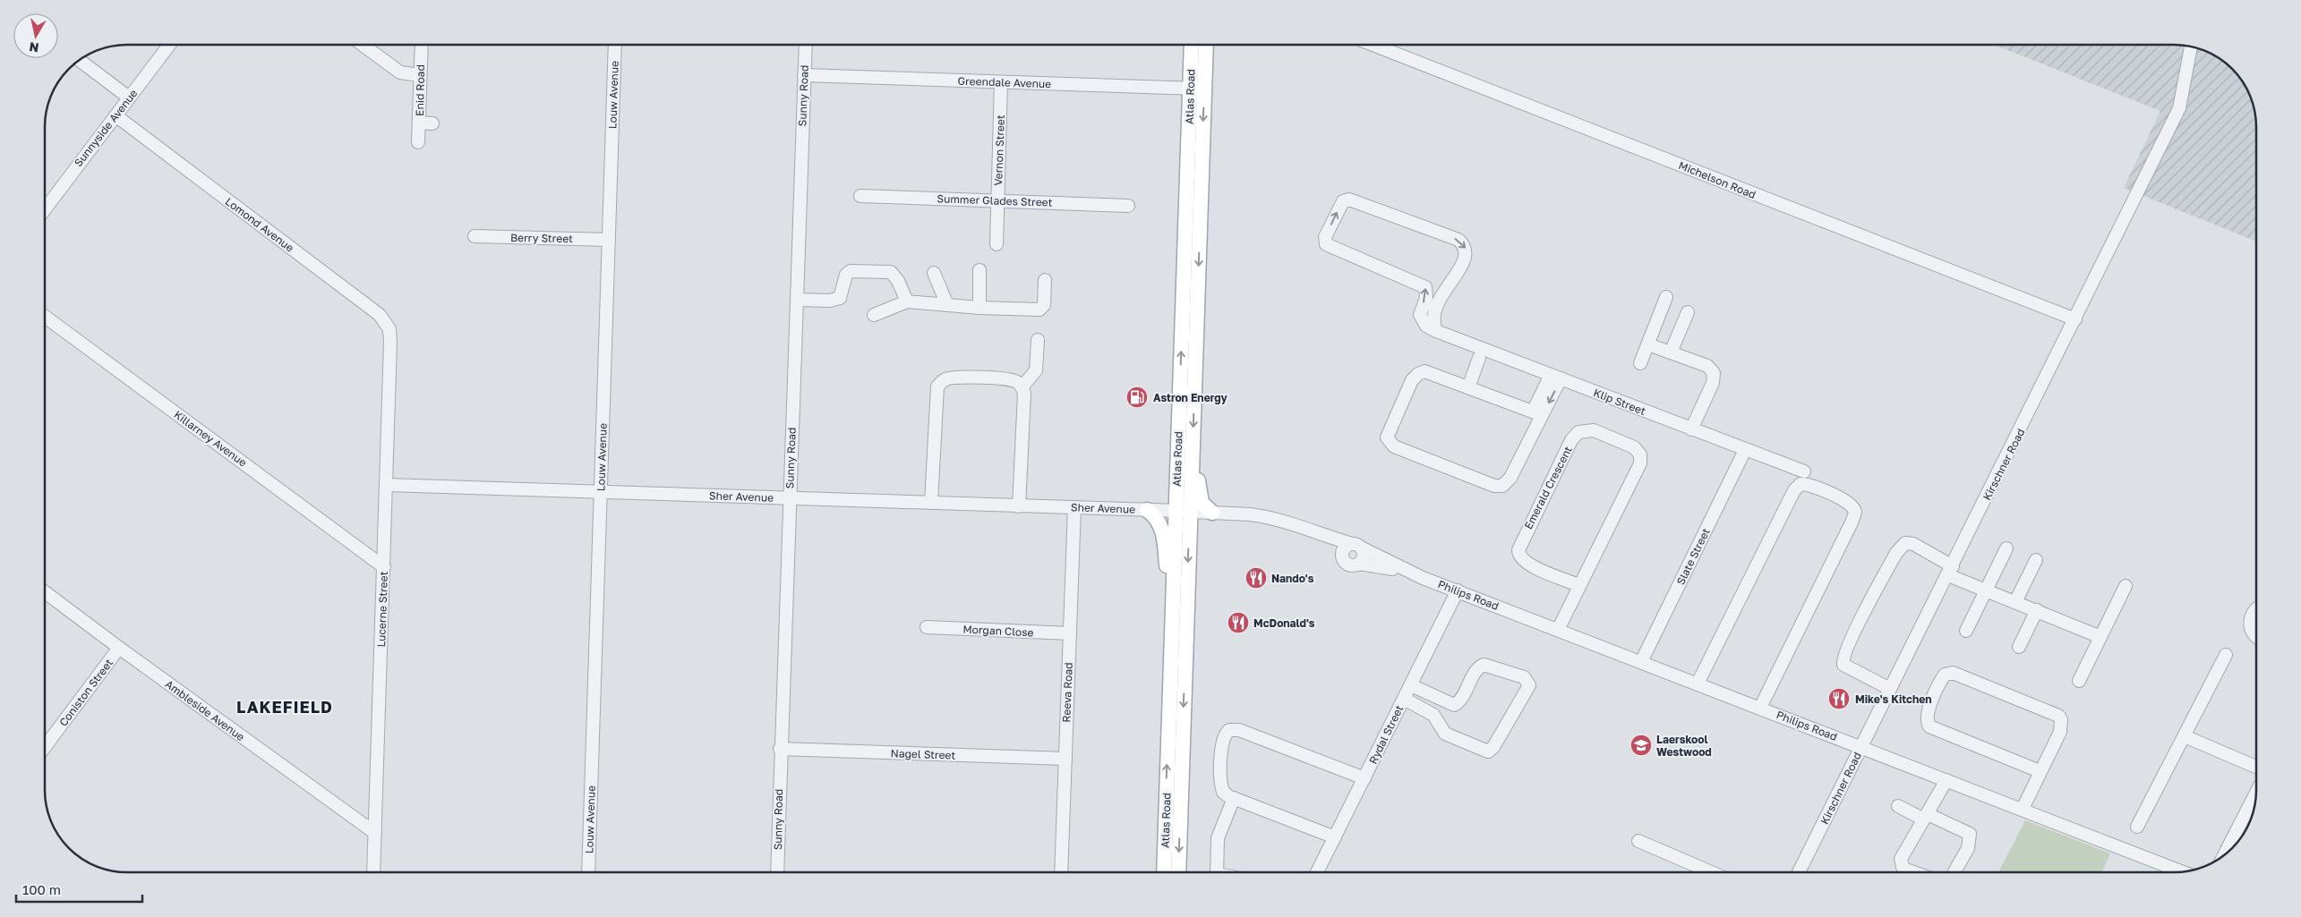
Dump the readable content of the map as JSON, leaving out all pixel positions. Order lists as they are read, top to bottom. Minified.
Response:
{"streets":{"main road":["Atlas Road"],"street":["Greendale Avenue","Enid Road","Louw Avenue","Sunny Road","Sunnyside Avenue","Vernon Street","Michelson Road","Summer Glades Street","Lomond Avenue","Berry Street","Klip Street","Killarney Avenue","Kirschner Road","Emerald Crescent","Sher Avenue","Slate Street","Philips Road","Lucerne Street","Morgan Close","Coniston Street","Reeva Road","Ambleside Avenue","Rydal Street","Nagel Street"]},"crossings":[["Greendale Avenue","Sunny Road"],["Greendale Avenue","Atlas Road"],["Greendale Avenue","Vernon Street"],["Louw Avenue","Berry Street"],["Louw Avenue","Sher Avenue"],["Sunny Road","Sher Avenue"],["Sunny Road","Nagel Street"],["Atlas Road","Sher Avenue"],["Atlas Road","Philips Road"],["Sunnyside Avenue","Lomond Avenue"],["Vernon Street","Summer Glades Street"],["Michelson Road","Kirschner Road"],["Lomond Avenue","Lucerne Street"],["Klip Street","Slate Street"],["Killarney Avenue","Lucerne Street"],["Kirschner Road","Philips Road"],["Emerald Crescent","Philips Road"],["Sher Avenue","Philips Road"],["Sher Avenue","Lucerne Street"],["Sher Avenue","Reeva Road"],["Slate Street","Philips Road"],["Philips Road","Rydal Street"],["Lucerne Street","Ambleside Avenue"],["Morgan Close","Reeva Road"],["Coniston Street","Ambleside Avenue"],["Reeva Road","Nagel Street"]],"districts":["LAKEFIELD"],"places":{"fuel station":["Astron Energy"],"restaurant":["Nando's","McDonald's","Mike's Kitchen"],"school or university":["Laerskool Westwood"]},"scale_bar":"100 m","north":"bottom"}
